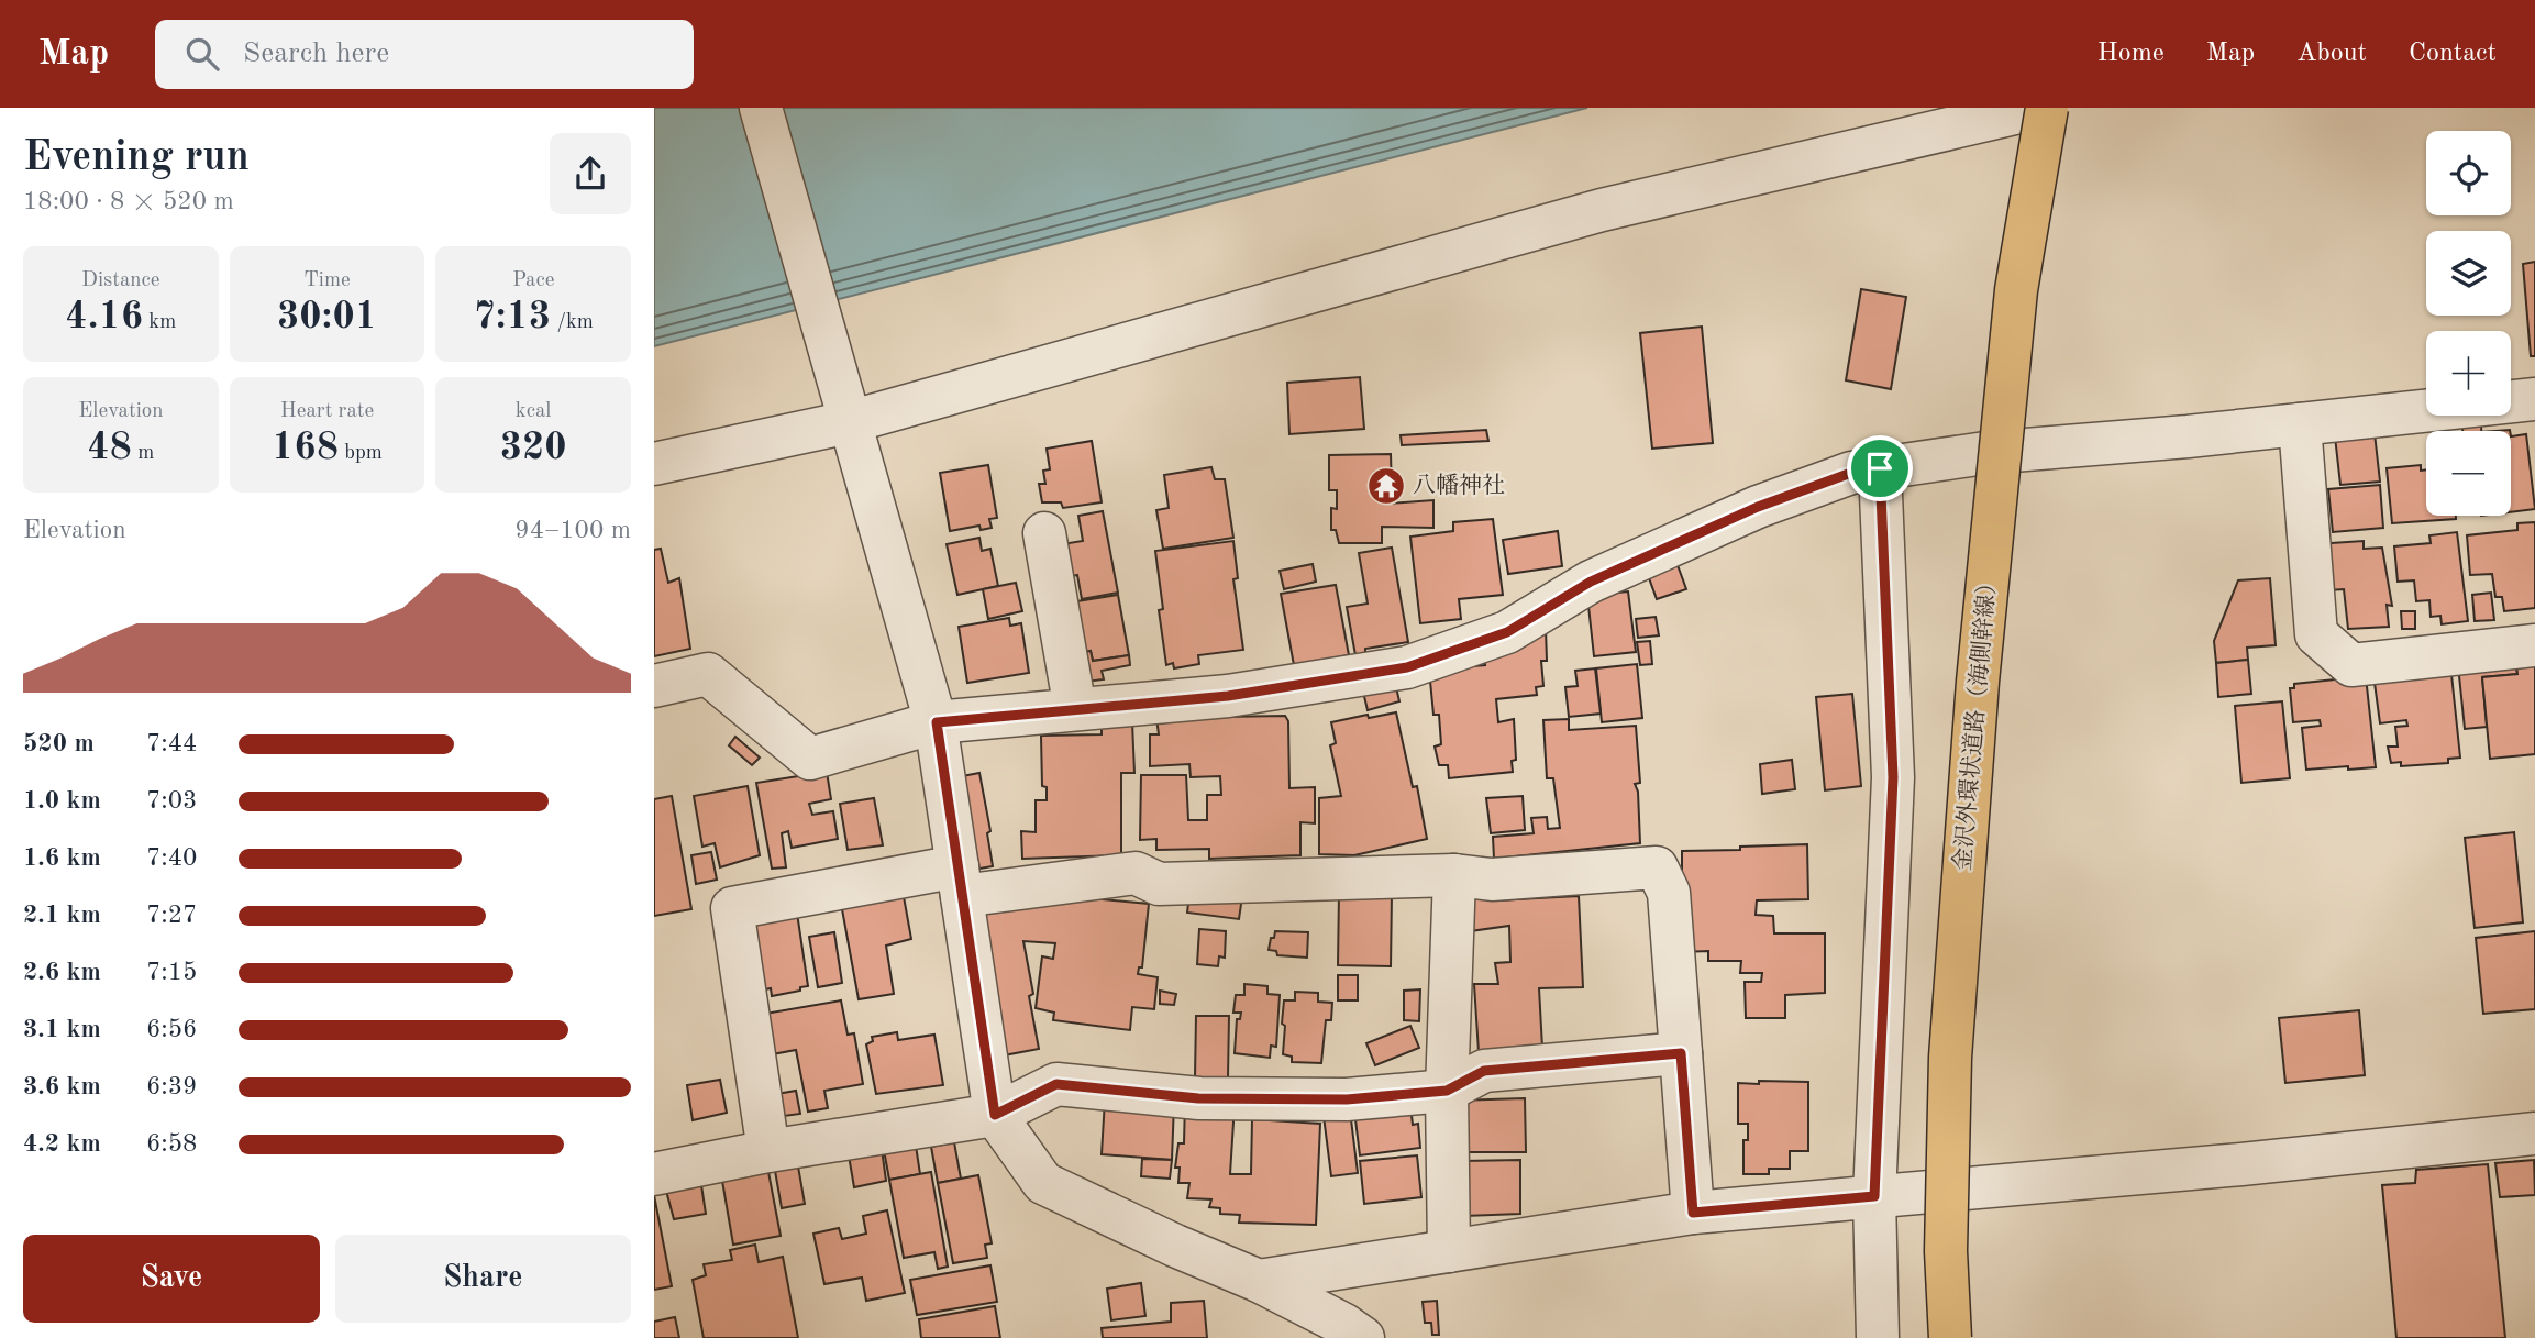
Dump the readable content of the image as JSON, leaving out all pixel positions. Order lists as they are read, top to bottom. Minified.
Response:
{"streets":{"main road":["金沢外環状道路（海側幹線）"]},"places":{"temple":["八幡神社"]},"page":{"header":"Map","search":"Search here","nav":["Home","Map","About","Contact"],"heading":["Evening run","18:00 · 8 × 520 m"],"map_buttons":["+","−"],"stats":[["Distance","4.16 km"],["Time","30:01"],["Pace","7:13 /km"],["Elevation","48 m"],["Heart rate","168 bpm"],["kcal","320"]],"chart":["Elevation","94–100 m"],"list":[{"name":"520 m","note":"7:44"},{"name":"1.0 km","note":"7:03"},{"name":"1.6 km","note":"7:40"},{"name":"2.1 km","note":"7:27"},{"name":"2.6 km","note":"7:15"},{"name":"3.1 km","note":"6:56"},{"name":"3.6 km","note":"6:39"},{"name":"4.2 km","note":"6:58"}],"buttons":["Save","Share"]}}
